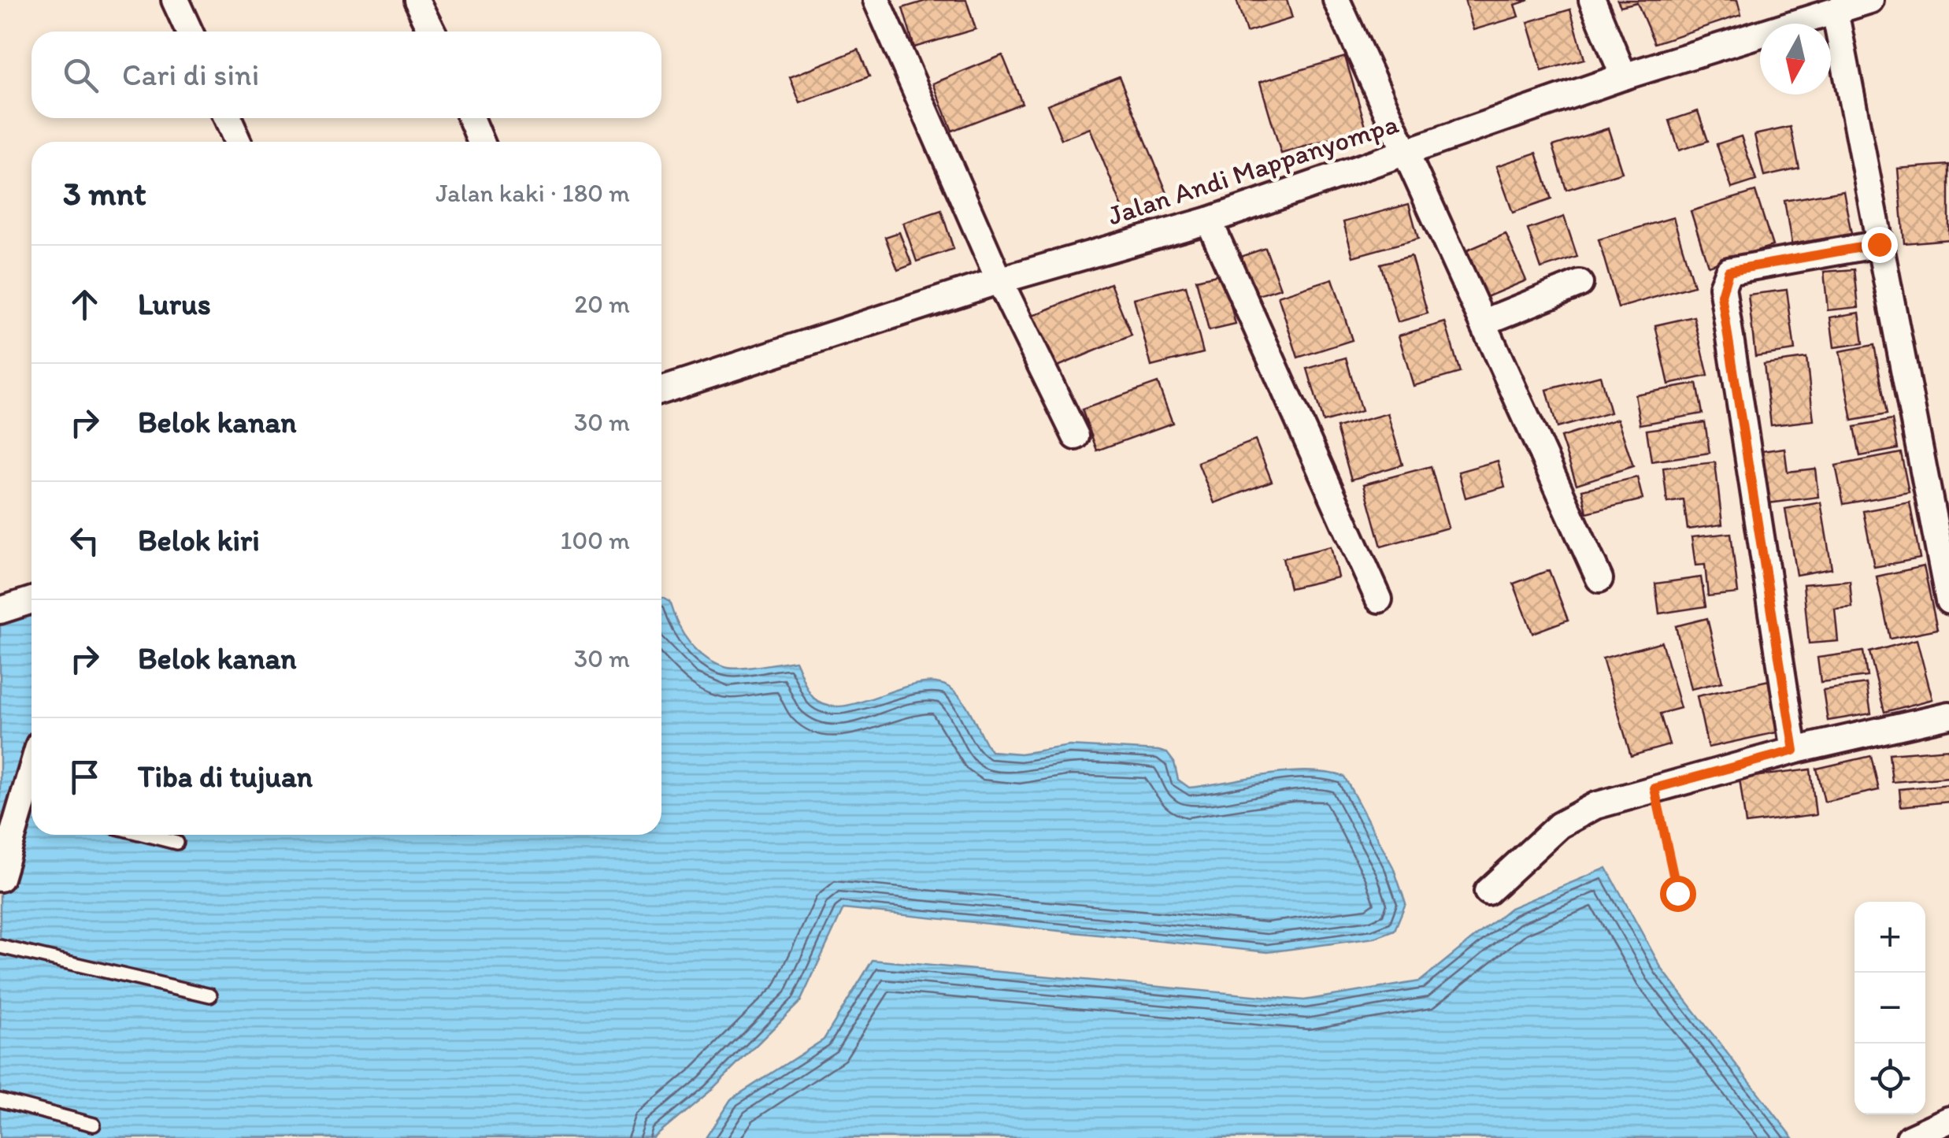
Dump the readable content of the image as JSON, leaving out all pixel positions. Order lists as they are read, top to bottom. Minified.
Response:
{"streets":{"street":["Jalan Andi Mappanyompa"]},"north":"bottom","page":{"search":"Cari di sini","heading":["3 mnt","Jalan kaki · 180 m"],"list":[["Lurus","20 m"],["Belok kanan","30 m"],["Belok kiri","100 m"],["Belok kanan","30 m"],"Tiba di tujuan"],"map_buttons":["+","−"]}}
